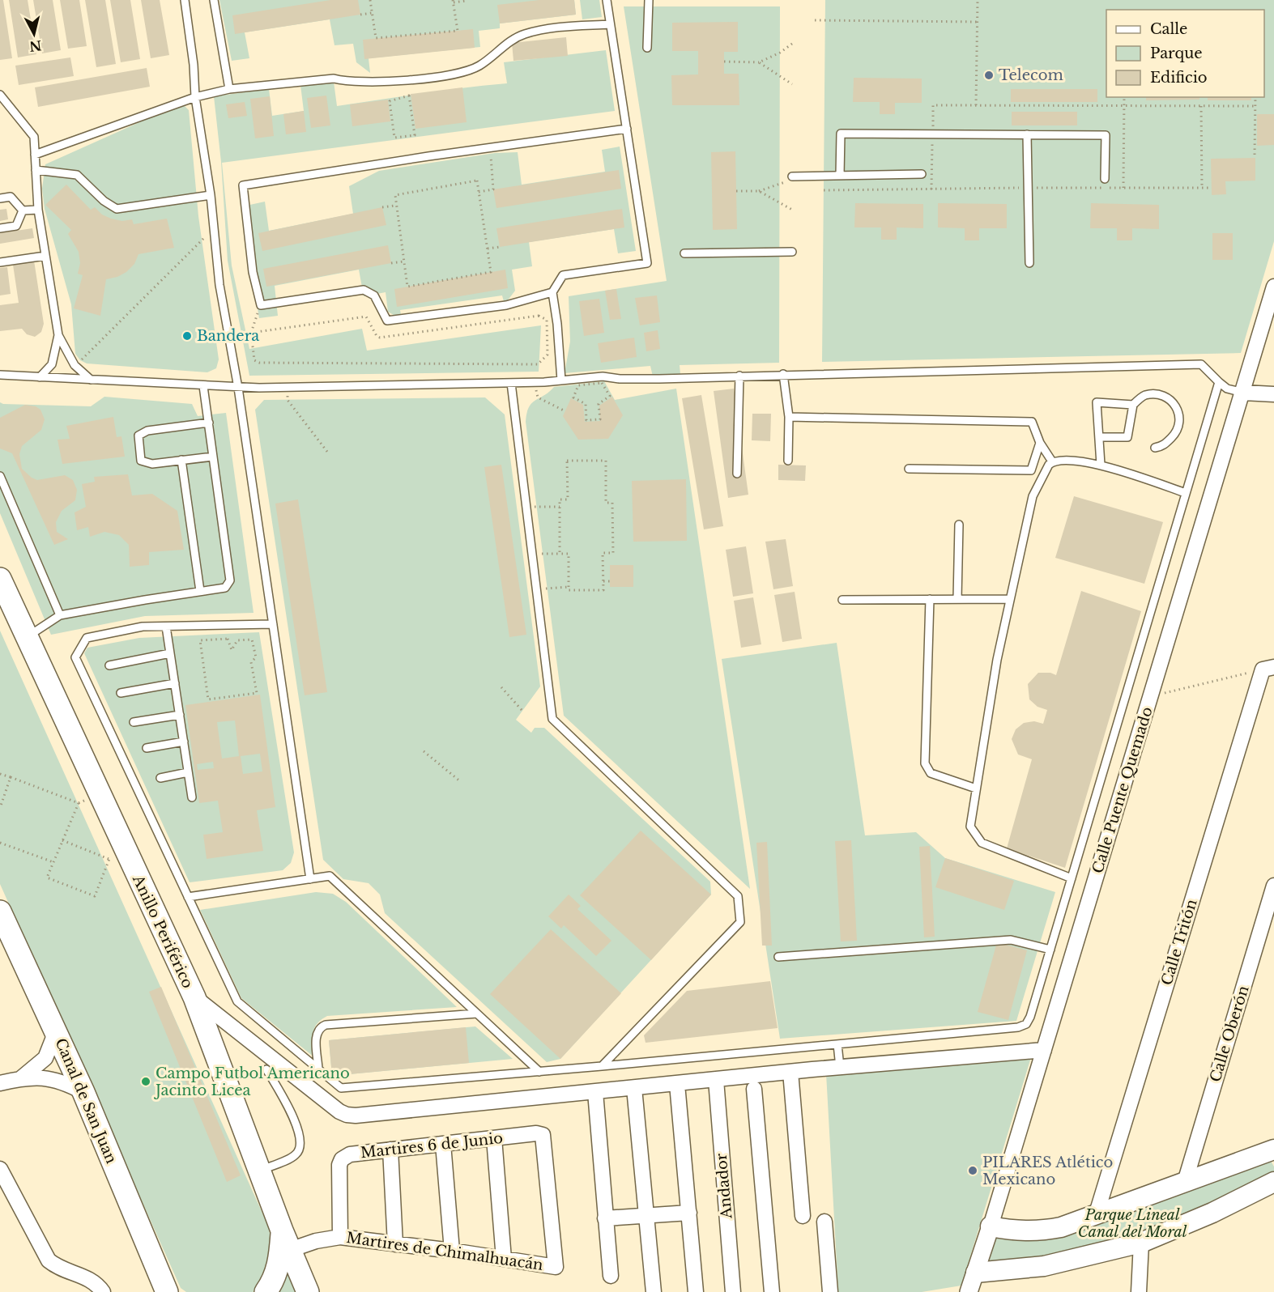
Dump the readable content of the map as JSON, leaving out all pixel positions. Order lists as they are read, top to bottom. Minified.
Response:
{"streets":{"main road":["Anillo Periférico","Canal de San Juan"],"street":["Calle Puente Quemado","Calle Tritón","Calle Oberón","Martires 6 de Junio","Andador","Martires de Chimalhuacán"]},"crossings":[["Anillo Periférico","Martires de Chimalhuacán"],["Martires 6 de Junio","Martires de Chimalhuacán"]],"parks":["Parque Lineal Canal del Moral"],"places":["Telecom","Bandera","Campo Futbol Americano Jacinto Licea","PILARES Atlético Mexicano"],"legend":["Calle","Parque","Edificio"],"north":"bottom"}
